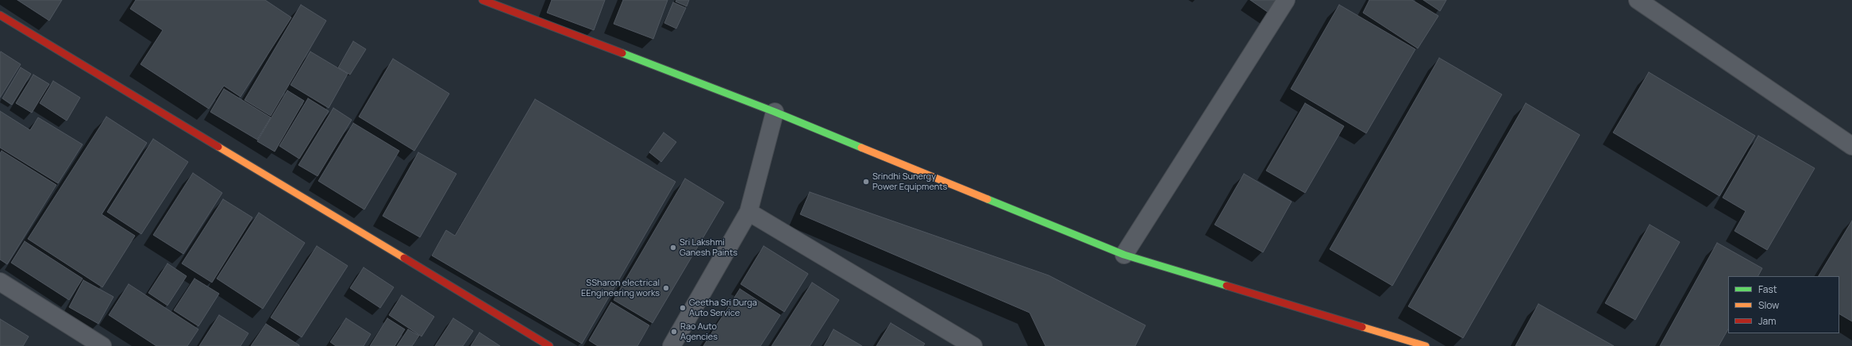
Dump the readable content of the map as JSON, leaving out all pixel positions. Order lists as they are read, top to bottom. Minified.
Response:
{"places":["Srindhi Sunergy Power Equipments","Sri Lakshmi Ganesh Paints","SSharon electrical EEngineering works","Geetha Sri Durga Auto Service","Rao Auto Agencies"],"legend":["Fast","Slow","Jam"]}
